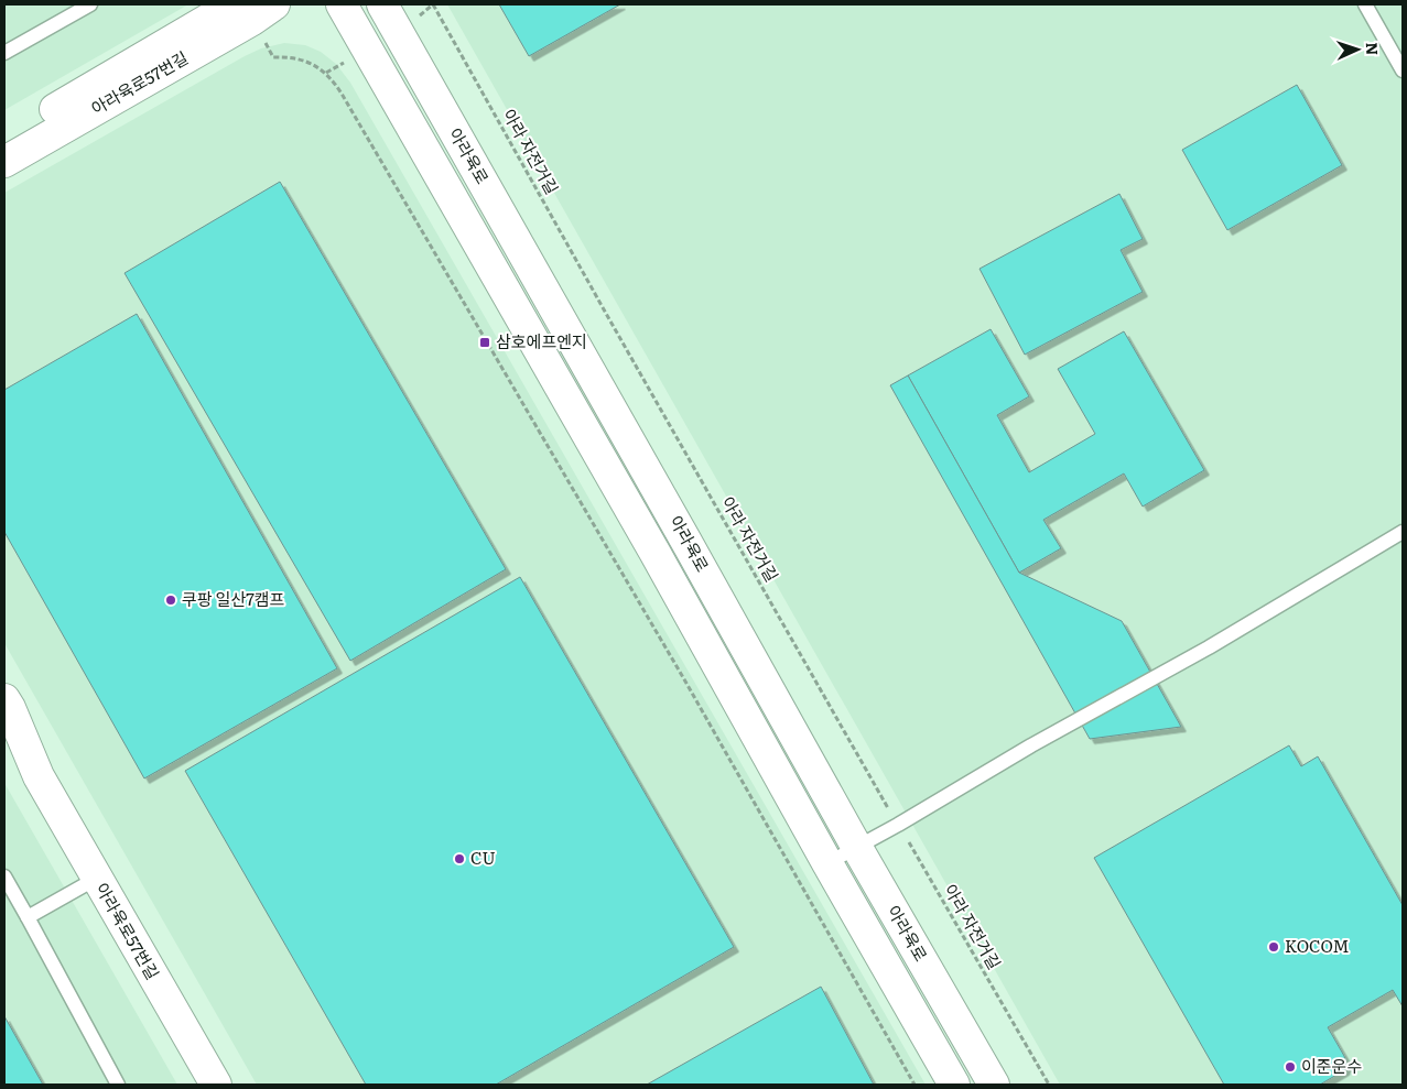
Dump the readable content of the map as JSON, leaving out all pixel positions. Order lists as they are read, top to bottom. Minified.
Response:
{"streets":{"street":["아라육로57번길","아라육로"],"path":["아라 자전거길"]},"places":{"transit":["삼호에프엔지"],"other":["쿠팡 일산7캠프","CU","KOCOM","이준운수"]},"north":"right"}
